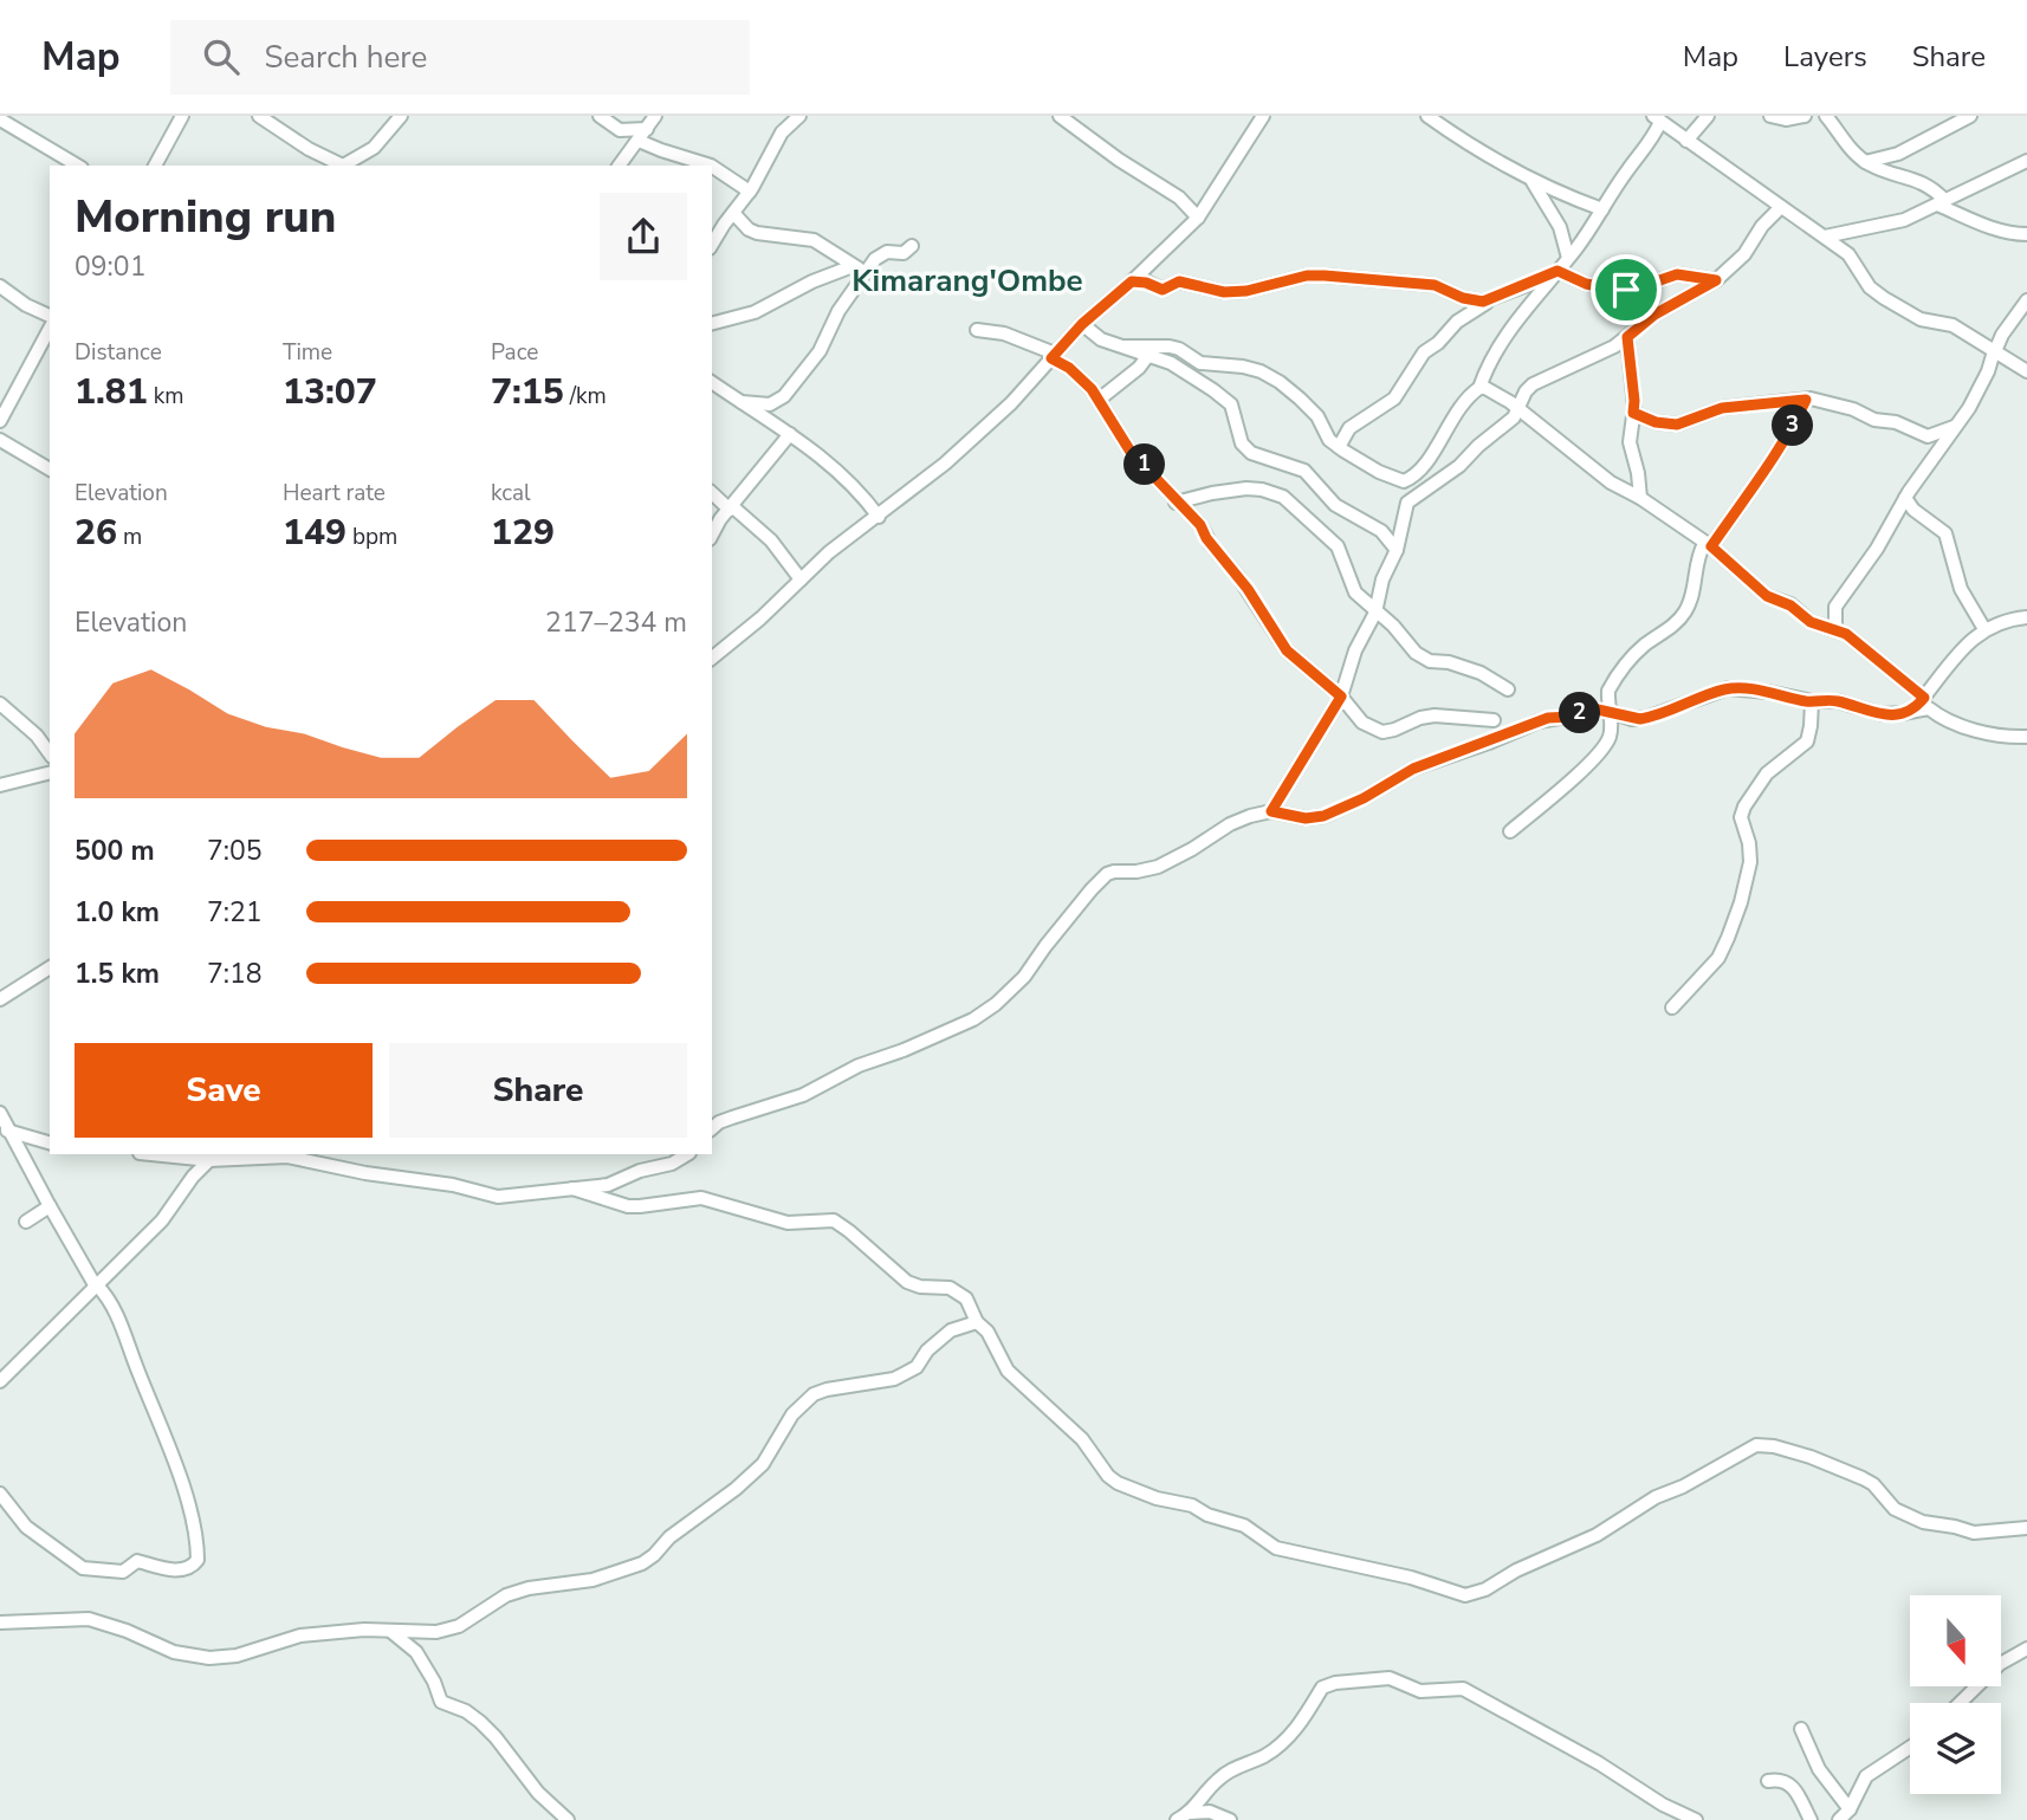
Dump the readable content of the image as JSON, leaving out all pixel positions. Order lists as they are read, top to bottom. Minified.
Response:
{"districts":["Kimarang'Ombe"],"north":"bottom","page":{"header":"Map","search":"Search here","nav":["Map","Layers","Share"],"heading":["Morning run","09:01"],"stats":[["Distance","1.81 km"],["Time","13:07"],["Pace","7:15 /km"],["Elevation","26 m"],["Heart rate","149 bpm"],["kcal","129"]],"pins":["3","1","2"],"chart":["Elevation","217–234 m"],"list":[{"name":"500 m","note":"7:05"},{"name":"1.0 km","note":"7:21"},{"name":"1.5 km","note":"7:18"}],"buttons":["Save","Share"]}}
